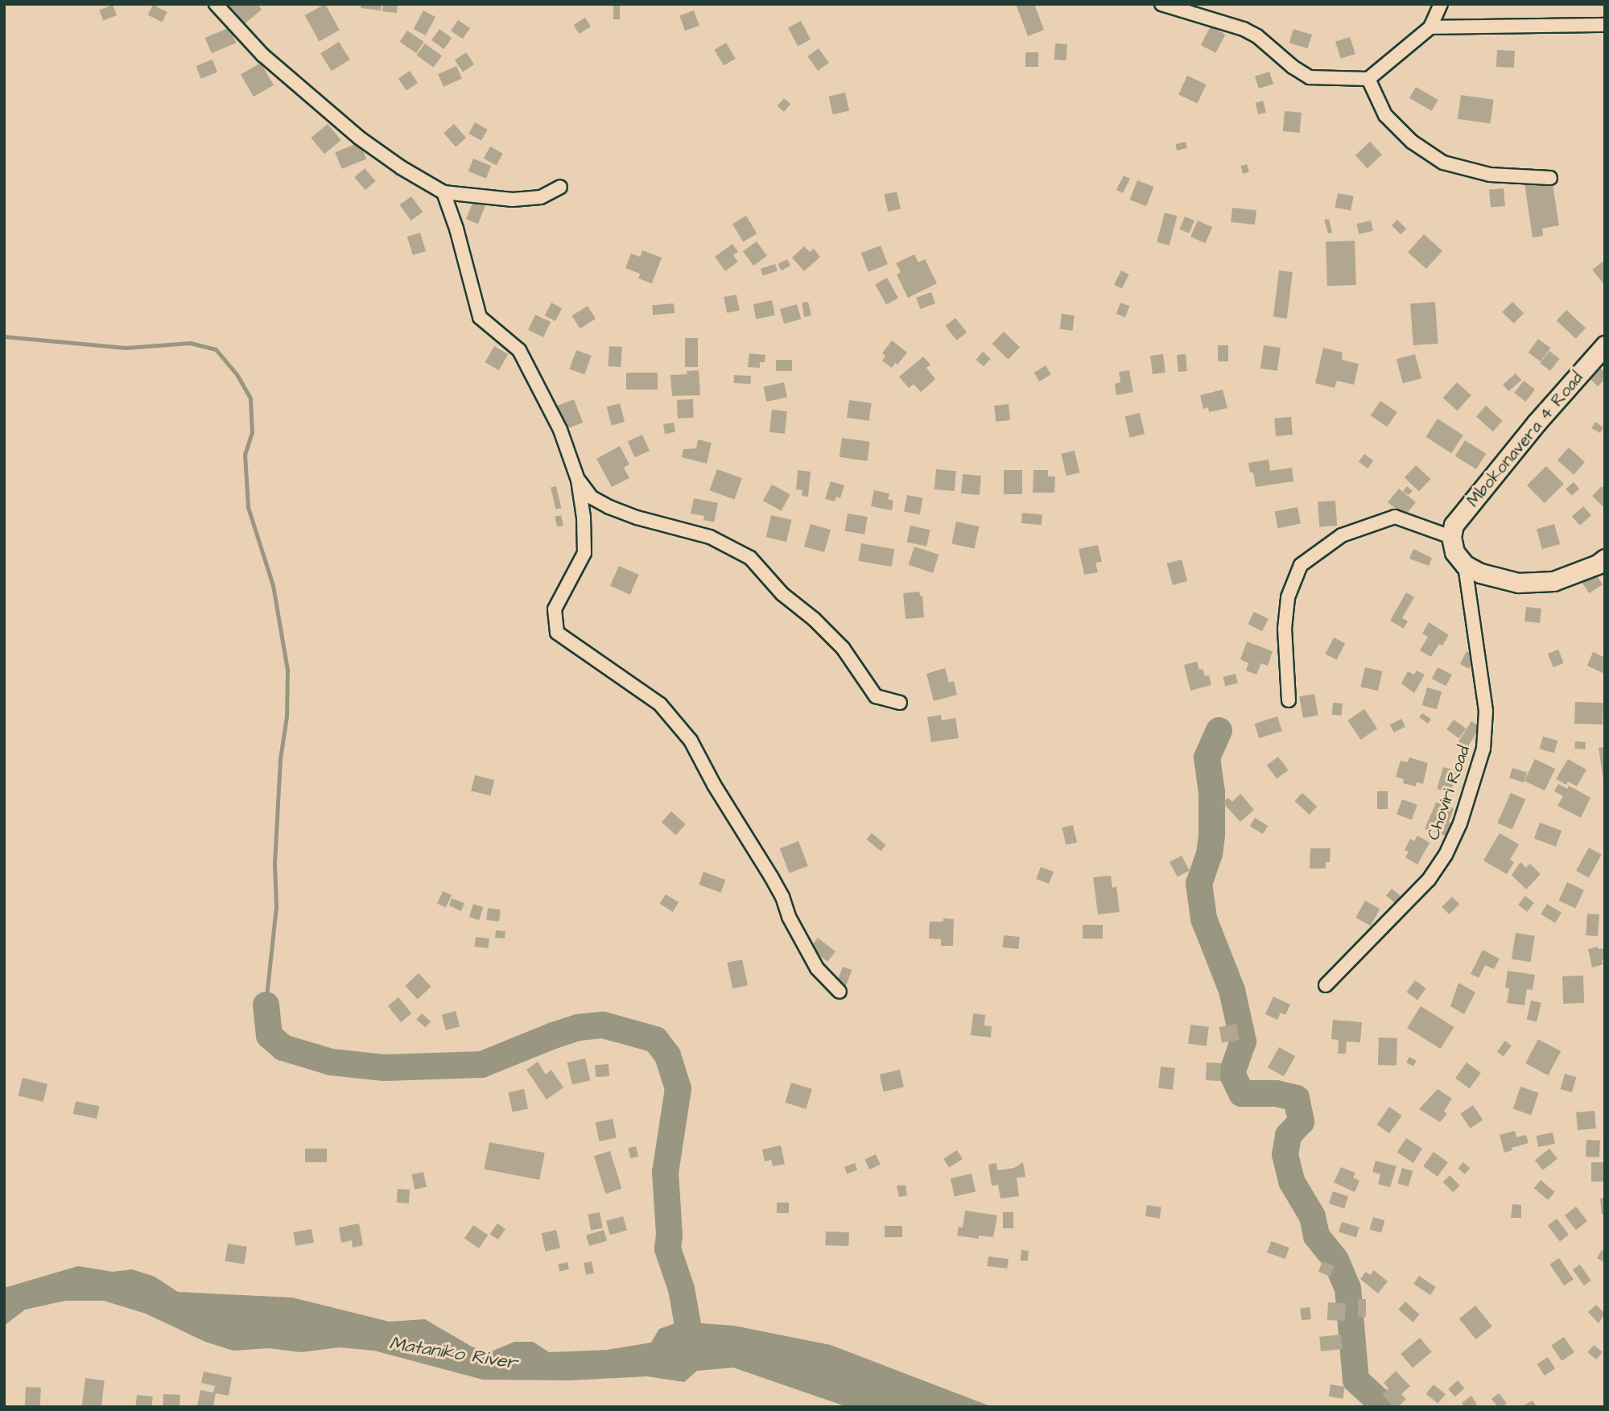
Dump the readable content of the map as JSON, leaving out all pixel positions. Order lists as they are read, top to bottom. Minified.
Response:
{"streets":{"street":["Mbokonavera 4 Road","Choviri Road"]},"water":["Mataniko River"]}
